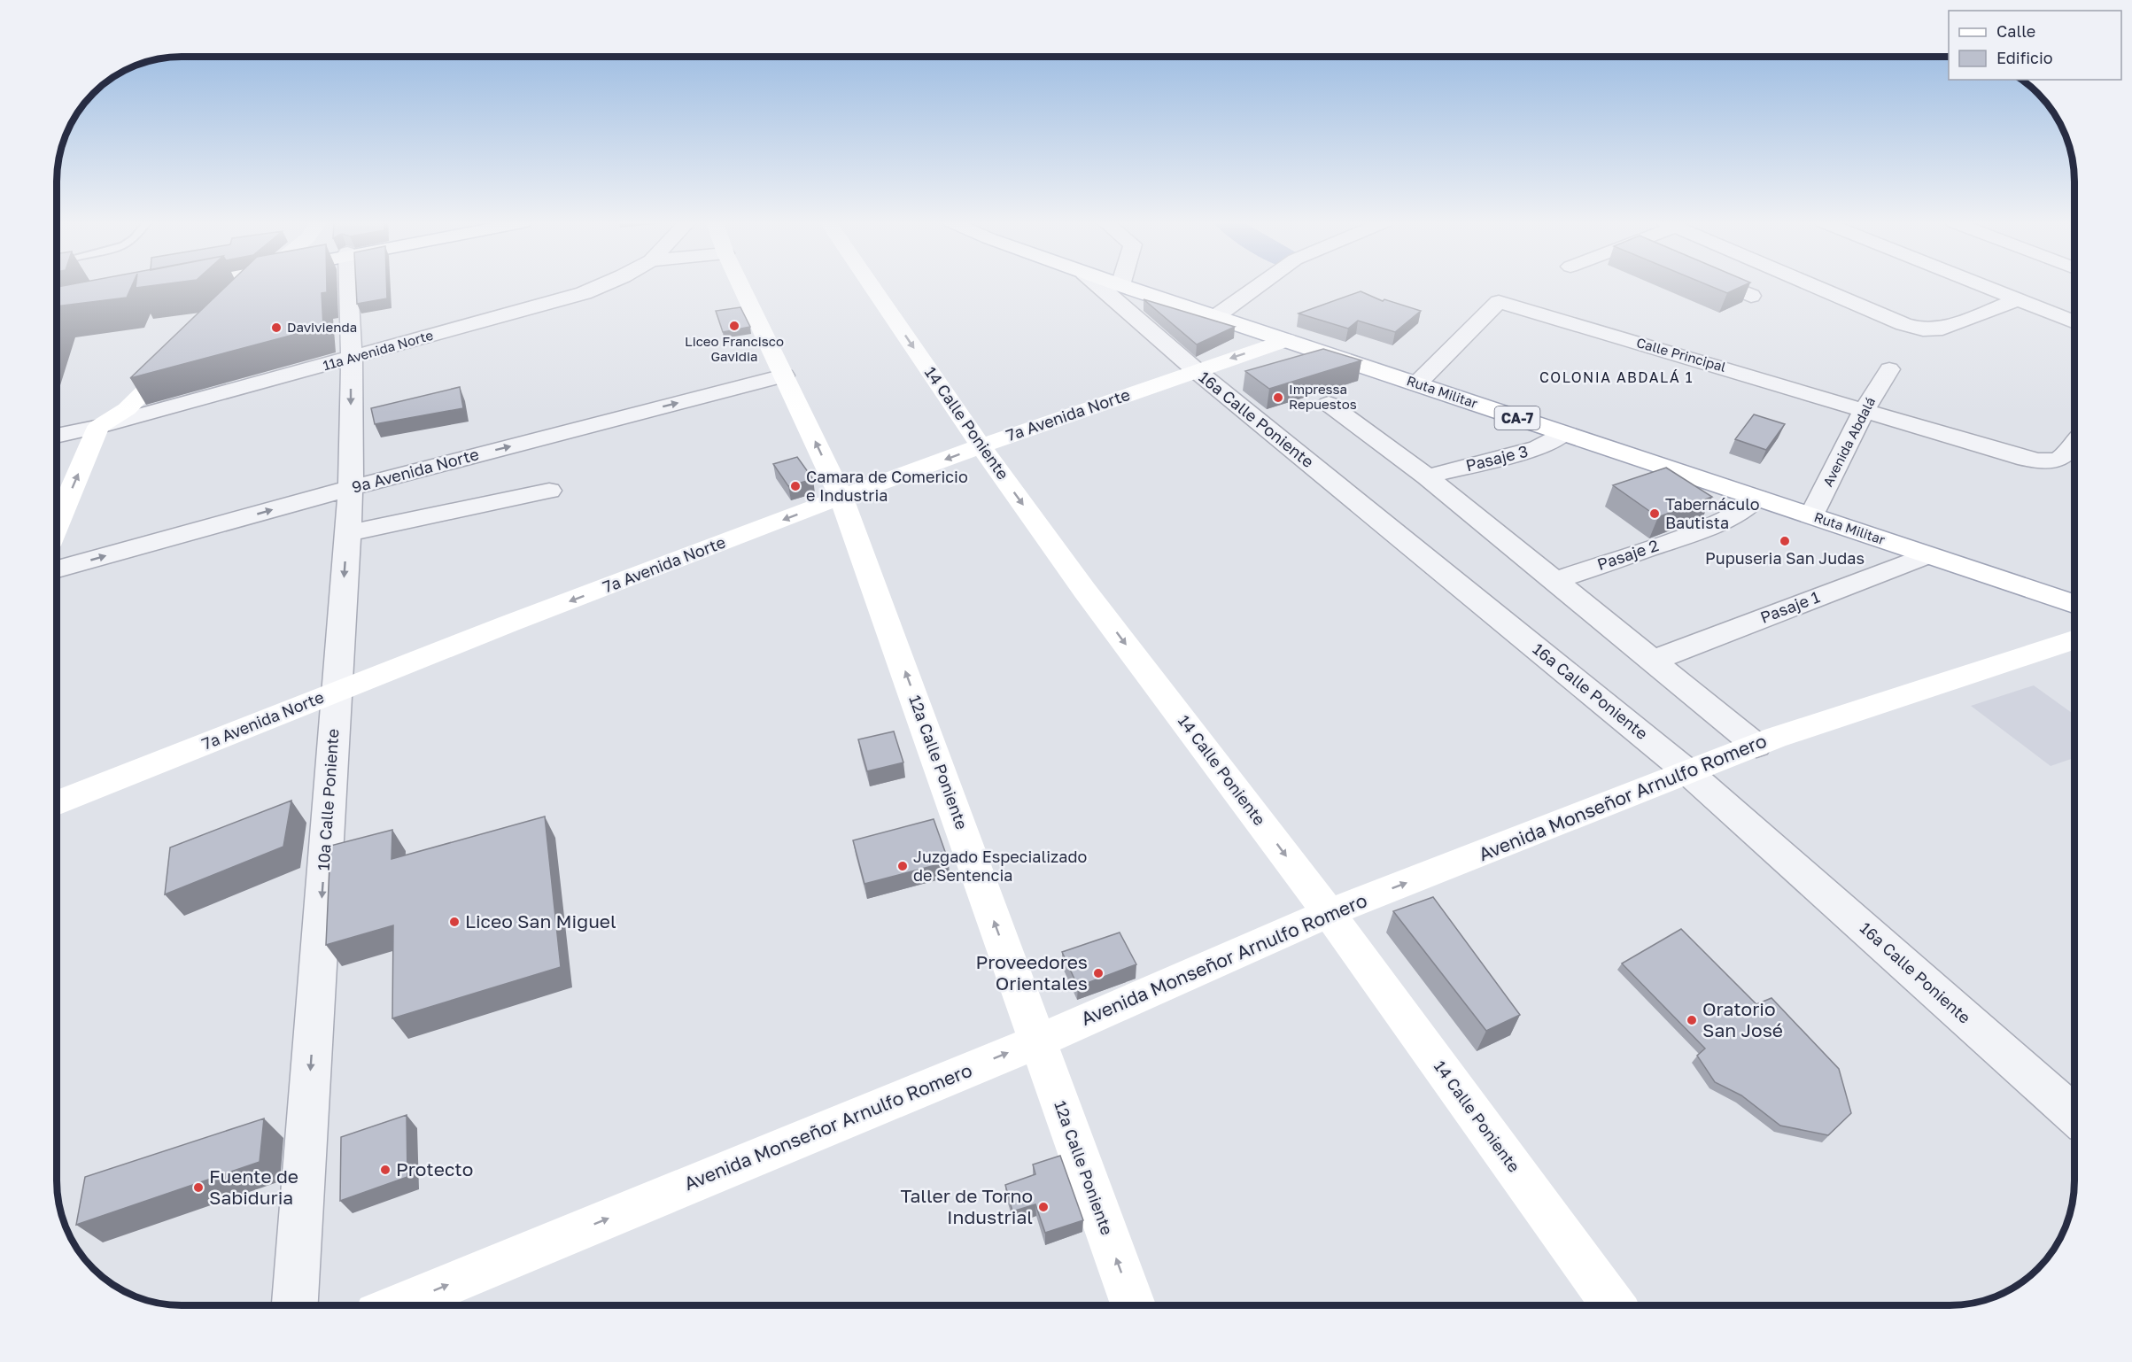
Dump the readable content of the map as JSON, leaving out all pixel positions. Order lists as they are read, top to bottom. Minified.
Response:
{"streets":{"main road":["Ruta Militar","7a Avenida Norte","CA-7","14 Calle Poniente","12a Calle Poniente","Avenida Monseñor Arnulfo Romero"],"street":["11a Avenida Norte","Calle Principal","16a Calle Poniente","Avenida Abdalá","Pasaje 3","9a Avenida Norte","Pasaje 2","Pasaje 1","10a Calle Poniente"]},"crossings":[["11a Avenida Norte","10a Calle Poniente"],["Calle Principal","Ruta Militar"],["Calle Principal","Avenida Abdalá"],["Ruta Militar","7a Avenida Norte"],["Ruta Militar","Avenida Abdalá"],["Ruta Militar","Pasaje 3"],["Ruta Militar","Pasaje 2"],["Ruta Militar","Pasaje 1"],["7a Avenida Norte","16a Calle Poniente"],["7a Avenida Norte","14 Calle Poniente"],["7a Avenida Norte","12a Calle Poniente"],["7a Avenida Norte","10a Calle Poniente"],["16a Calle Poniente","Avenida Monseñor Arnulfo Romero"],["14 Calle Poniente","Avenida Monseñor Arnulfo Romero"],["9a Avenida Norte","12a Calle Poniente"],["9a Avenida Norte","10a Calle Poniente"],["12a Calle Poniente","Avenida Monseñor Arnulfo Romero"]],"one_way":["7a Avenida Norte","14 Calle Poniente","9a Avenida Norte","12a Calle Poniente","Avenida Monseñor Arnulfo Romero","10a Calle Poniente"],"districts":["COLONIA ABDALÁ 1"],"places":["Liceo Francisco Gavidia","Davivienda","Impressa Repuestos","Camara de Comericio e Industria","Tabernáculo Bautista","Pupuseria San Judas","Juzgado Especializado de Sentencia","Liceo San Miguel","Proveedores Orientales","Oratorio San José","Protecto","Fuente de Sabiduria","Taller de Torno Industrial"],"legend":["Calle","Edificio"]}
